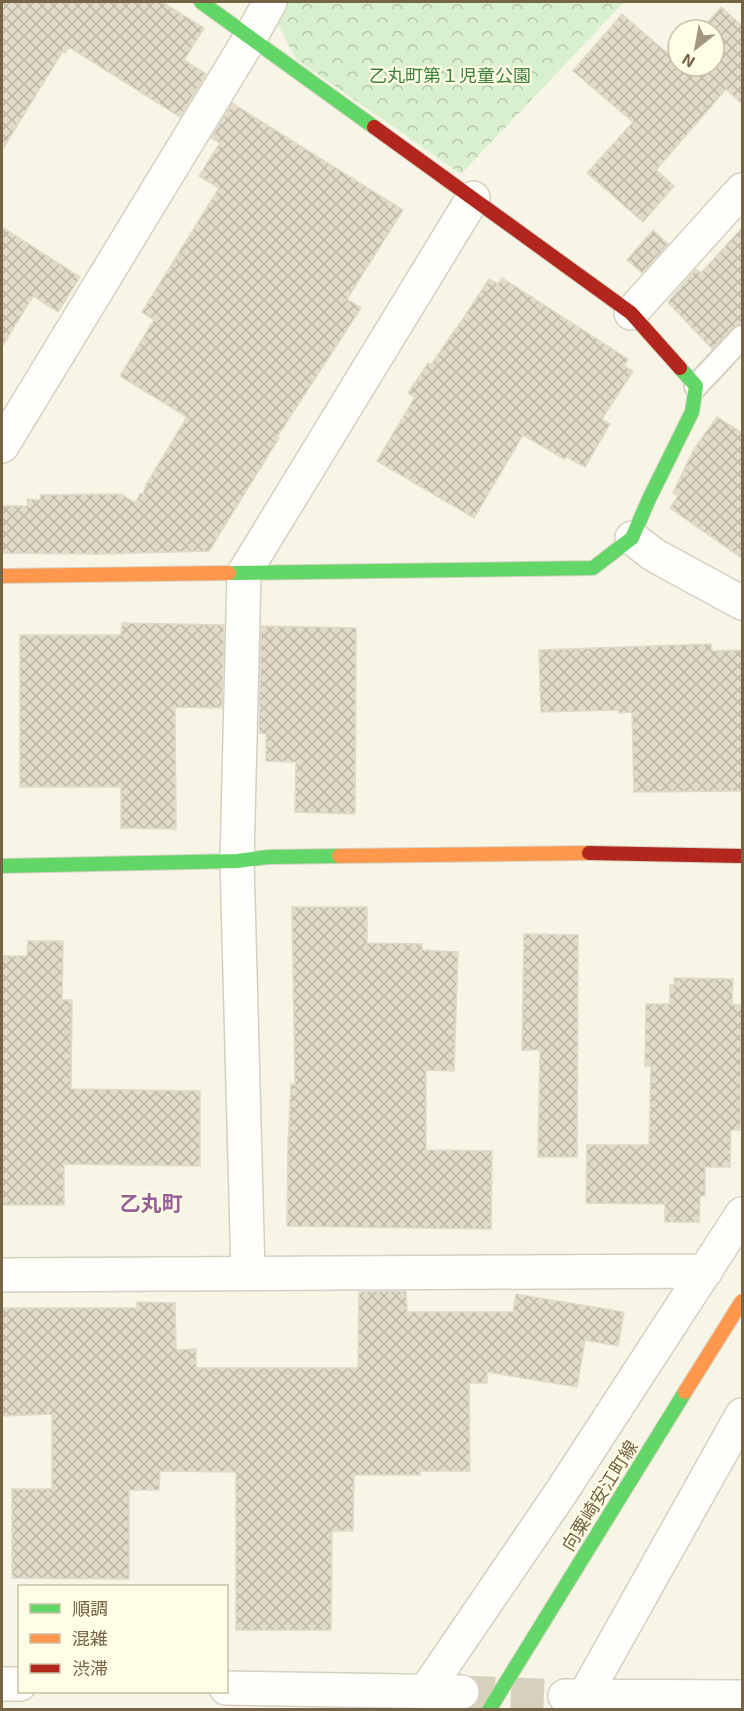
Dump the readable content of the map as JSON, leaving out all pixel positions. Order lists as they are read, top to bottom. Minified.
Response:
{"streets":{"street":["向粟崎安江町線"]},"districts":["乙丸町"],"parks":["乙丸町第１児童公園"],"legend":["順調","混雑","渋滞"],"north":"bottom left"}
